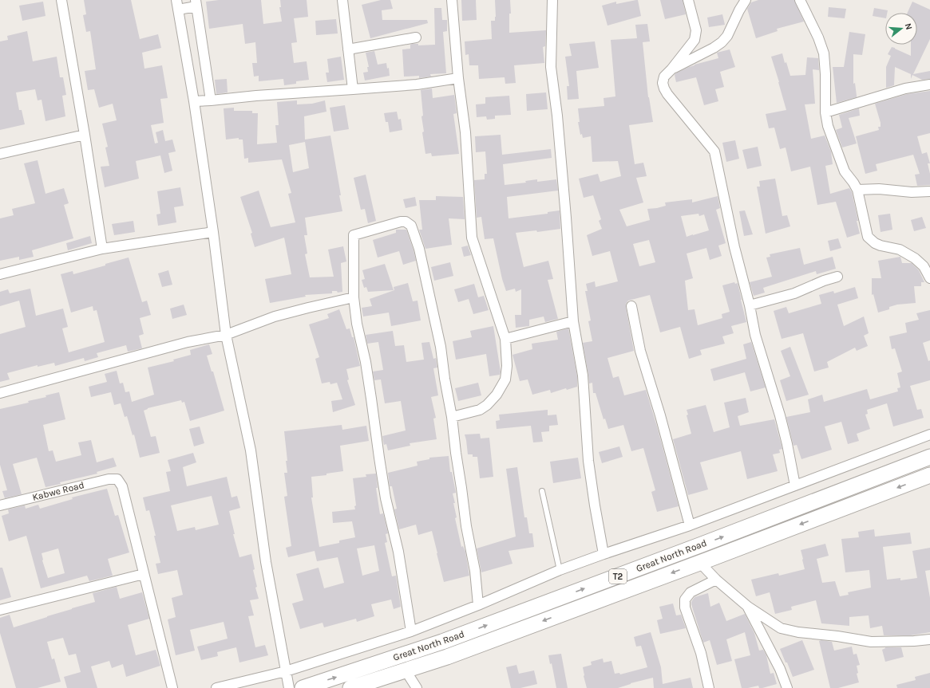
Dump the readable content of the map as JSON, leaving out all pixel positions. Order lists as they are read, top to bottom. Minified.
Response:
{"streets":{"main road":["Great North Road","T2"],"street":["Kabwe Road"]},"north":"right"}
